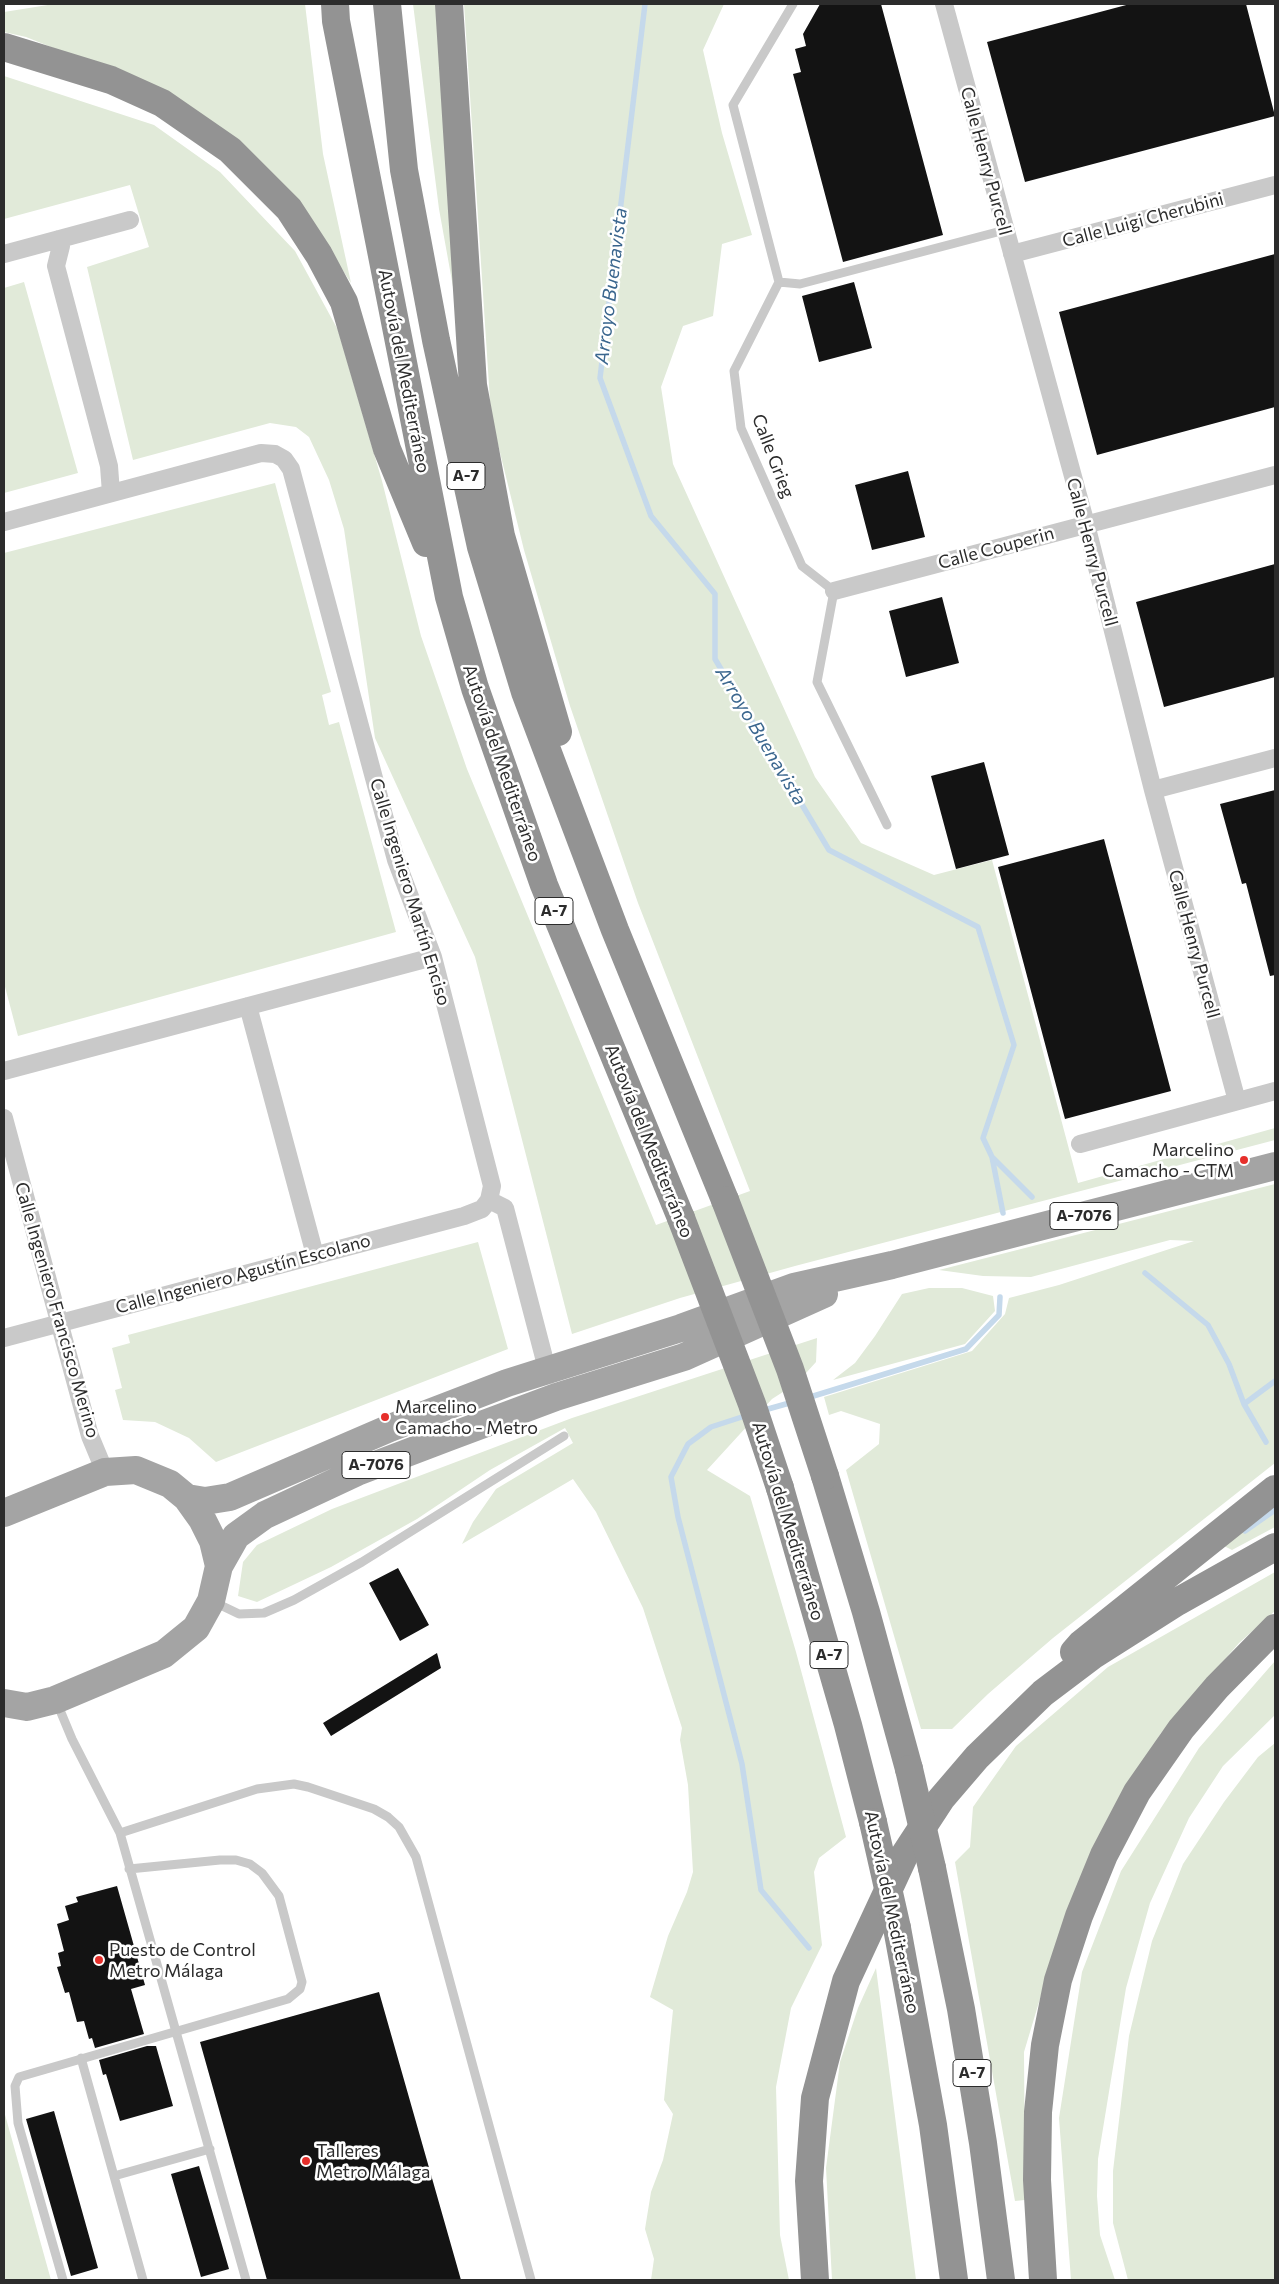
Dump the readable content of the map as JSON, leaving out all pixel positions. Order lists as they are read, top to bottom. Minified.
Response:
{"streets":{"highway":["Autovía del Mediterráneo","A-7"],"main road":["A-7076"],"street":["Calle Henry Purcell","Calle Luigi Cherubini","Calle Couperin","Calle Ingeniero Martín Enciso","Calle Ingeniero Agustín Escolano","Calle Ingeniero Francisco Merino"],"lane":["Calle Grieg"]},"crossings":[["Calle Henry Purcell","Calle Luigi Cherubini"],["Calle Henry Purcell","Calle Couperin"],["Calle Grieg","Calle Couperin"],["Calle Ingeniero Martín Enciso","Calle Ingeniero Agustín Escolano"],["A-7076","Calle Ingeniero Francisco Merino"],["Calle Ingeniero Agustín Escolano","Calle Ingeniero Francisco Merino"]],"water":["Arroyo Buenavista"],"places":["Marcelino Camacho - CTM","Marcelino Camacho - Metro","Puesto de Control Metro Málaga","Talleres Metro Málaga"]}
